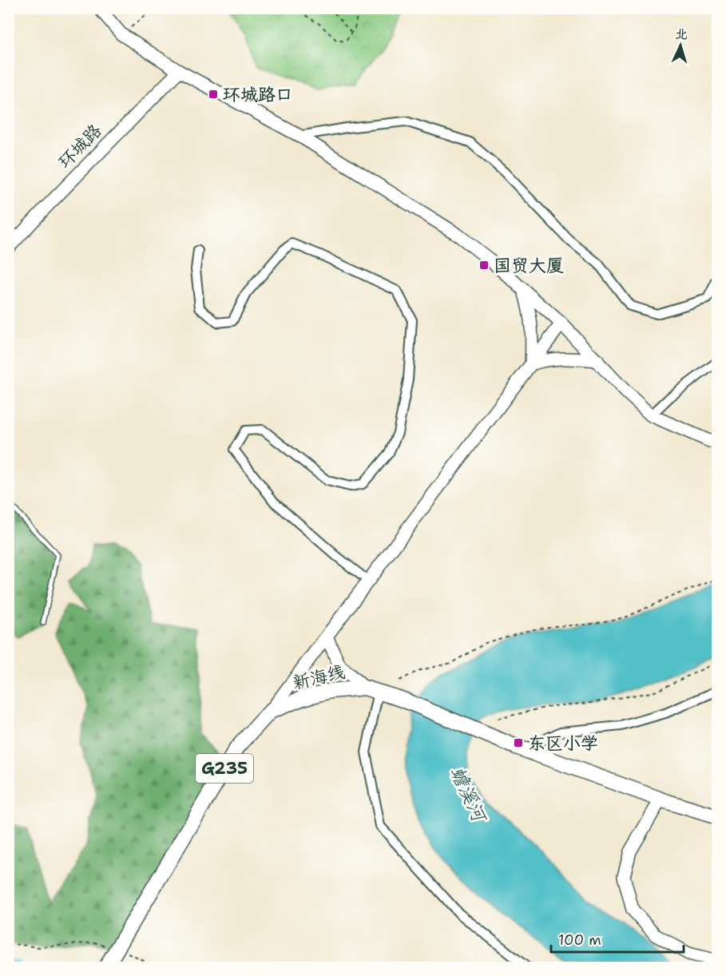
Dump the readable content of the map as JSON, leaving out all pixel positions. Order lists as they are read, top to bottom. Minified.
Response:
{"streets":{"main road":["新海线","G235"],"street":["环城路"]},"water":["蟾溪河"],"places":{"transit":["环城路口","国贸大厦","东区小学"]},"scale_bar":"100 m","north":"top"}
